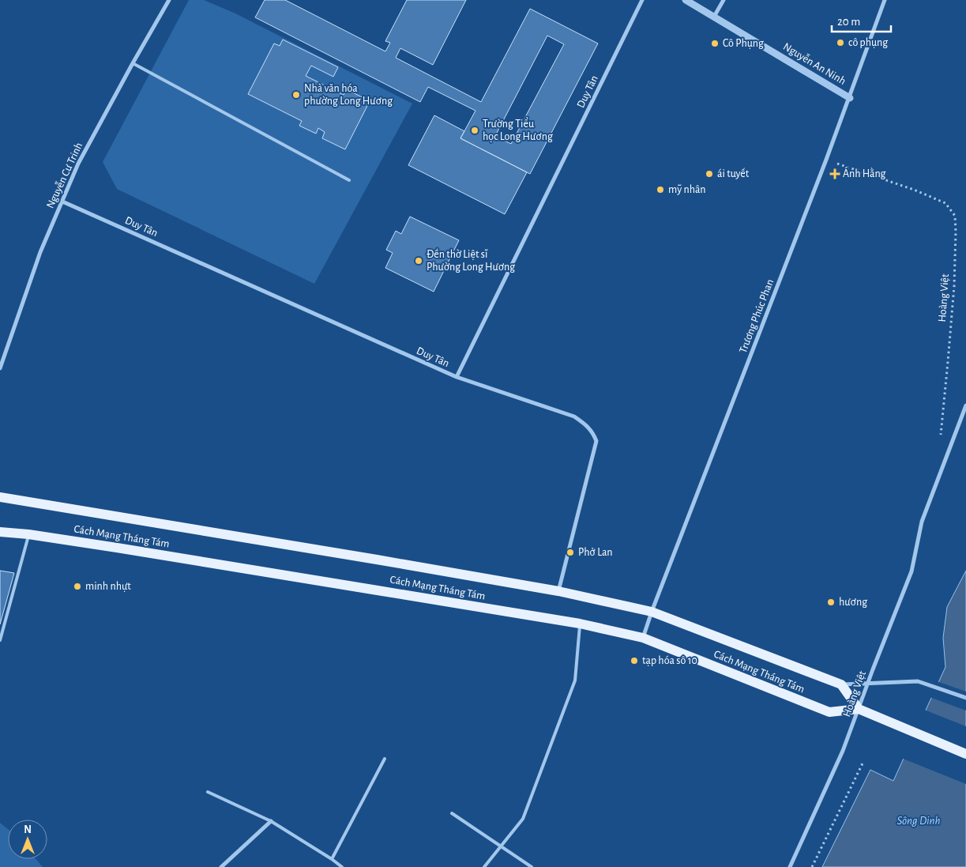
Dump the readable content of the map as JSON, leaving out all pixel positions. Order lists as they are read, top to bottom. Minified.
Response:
{"streets":{"main road":["Cách Mạng Tháng Tám"],"street":["Nguyễn An Ninh","Duy Tân","Nguyễn Cư Trinh","Hoàng Việt","Trương Phúc Phan"]},"crossings":[["Nguyễn An Ninh","Trương Phúc Phan"],["Duy Tân","Nguyễn Cư Trinh"],["Hoàng Việt","Trương Phúc Phan"],["Hoàng Việt","Cách Mạng Tháng Tám"],["Trương Phúc Phan","Cách Mạng Tháng Tám"]],"water":["Sông Dinh"],"places":{"other":["cô phụng","Cô Phụng","Nhà văn hóa phường Long Hương","Trường Tiểu học Long Hương","ái tuyết","mỹ nhân","Đền thờ Liệt sĩ Phường Long Hương","Phở Lan","minh nhựt","hương","tạp hóa sô 10"],"health":["Ánh Hằng"]},"scale_bar":"20 m","north":"top"}
